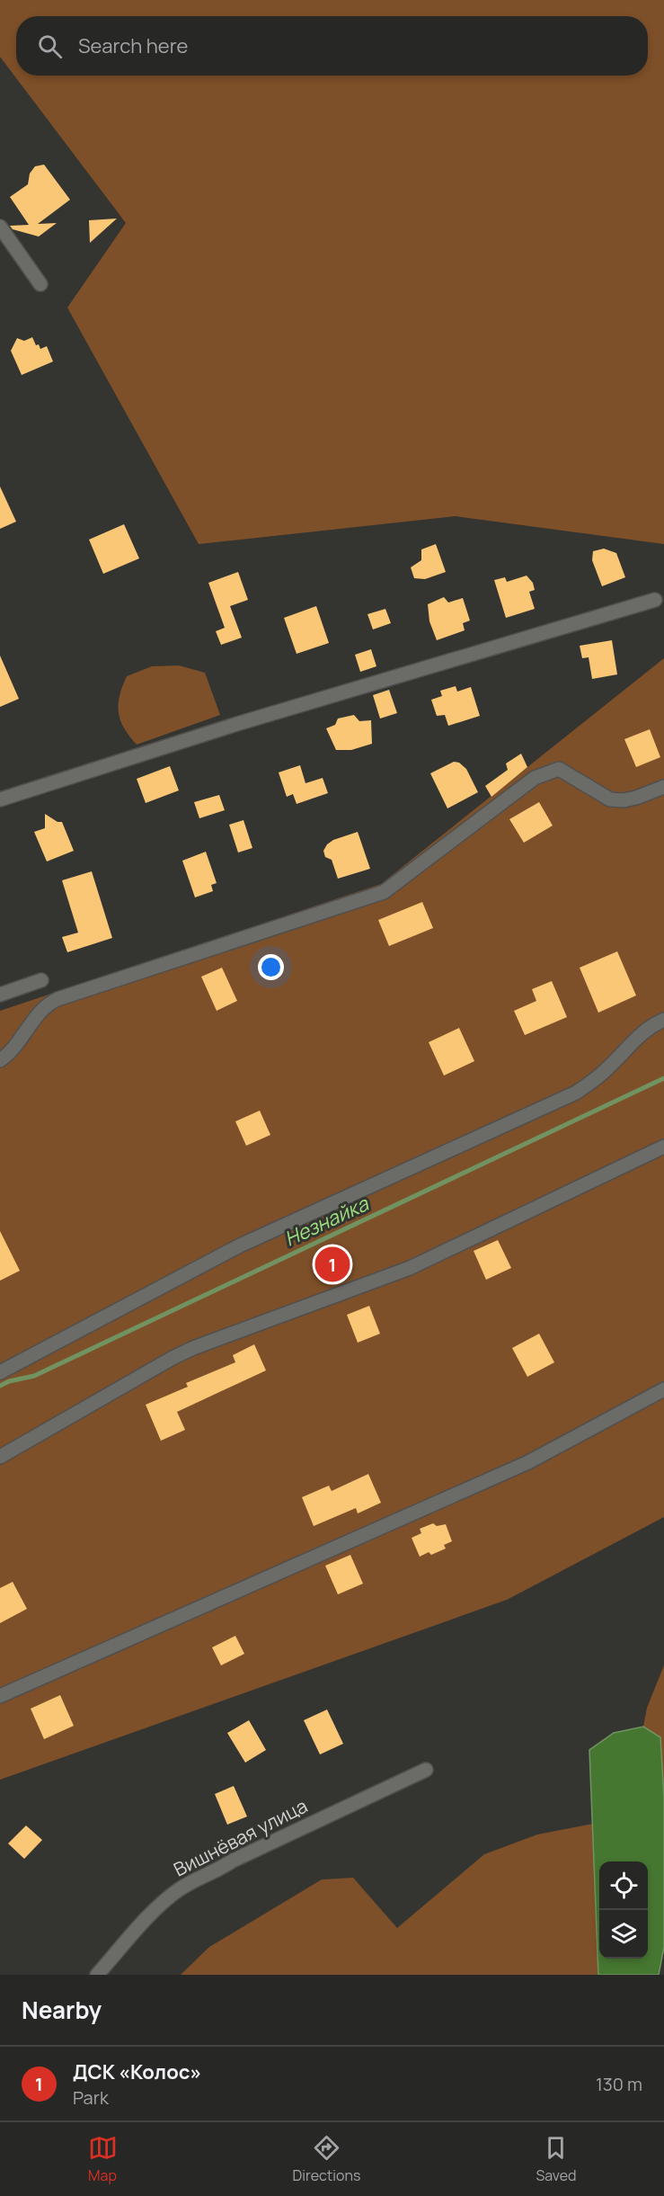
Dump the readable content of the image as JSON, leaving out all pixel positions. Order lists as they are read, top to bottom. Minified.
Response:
{"streets":{"street":["Вишнёвая улица"]},"water":["Незнайка"],"page":{"search":"Search here","pins":"1","heading":"Nearby","list":[{"mark":"1","name":"ДСК «Колос»","note":"Park","value":"130 m"}],"nav":["Map","Directions","Saved"]}}
